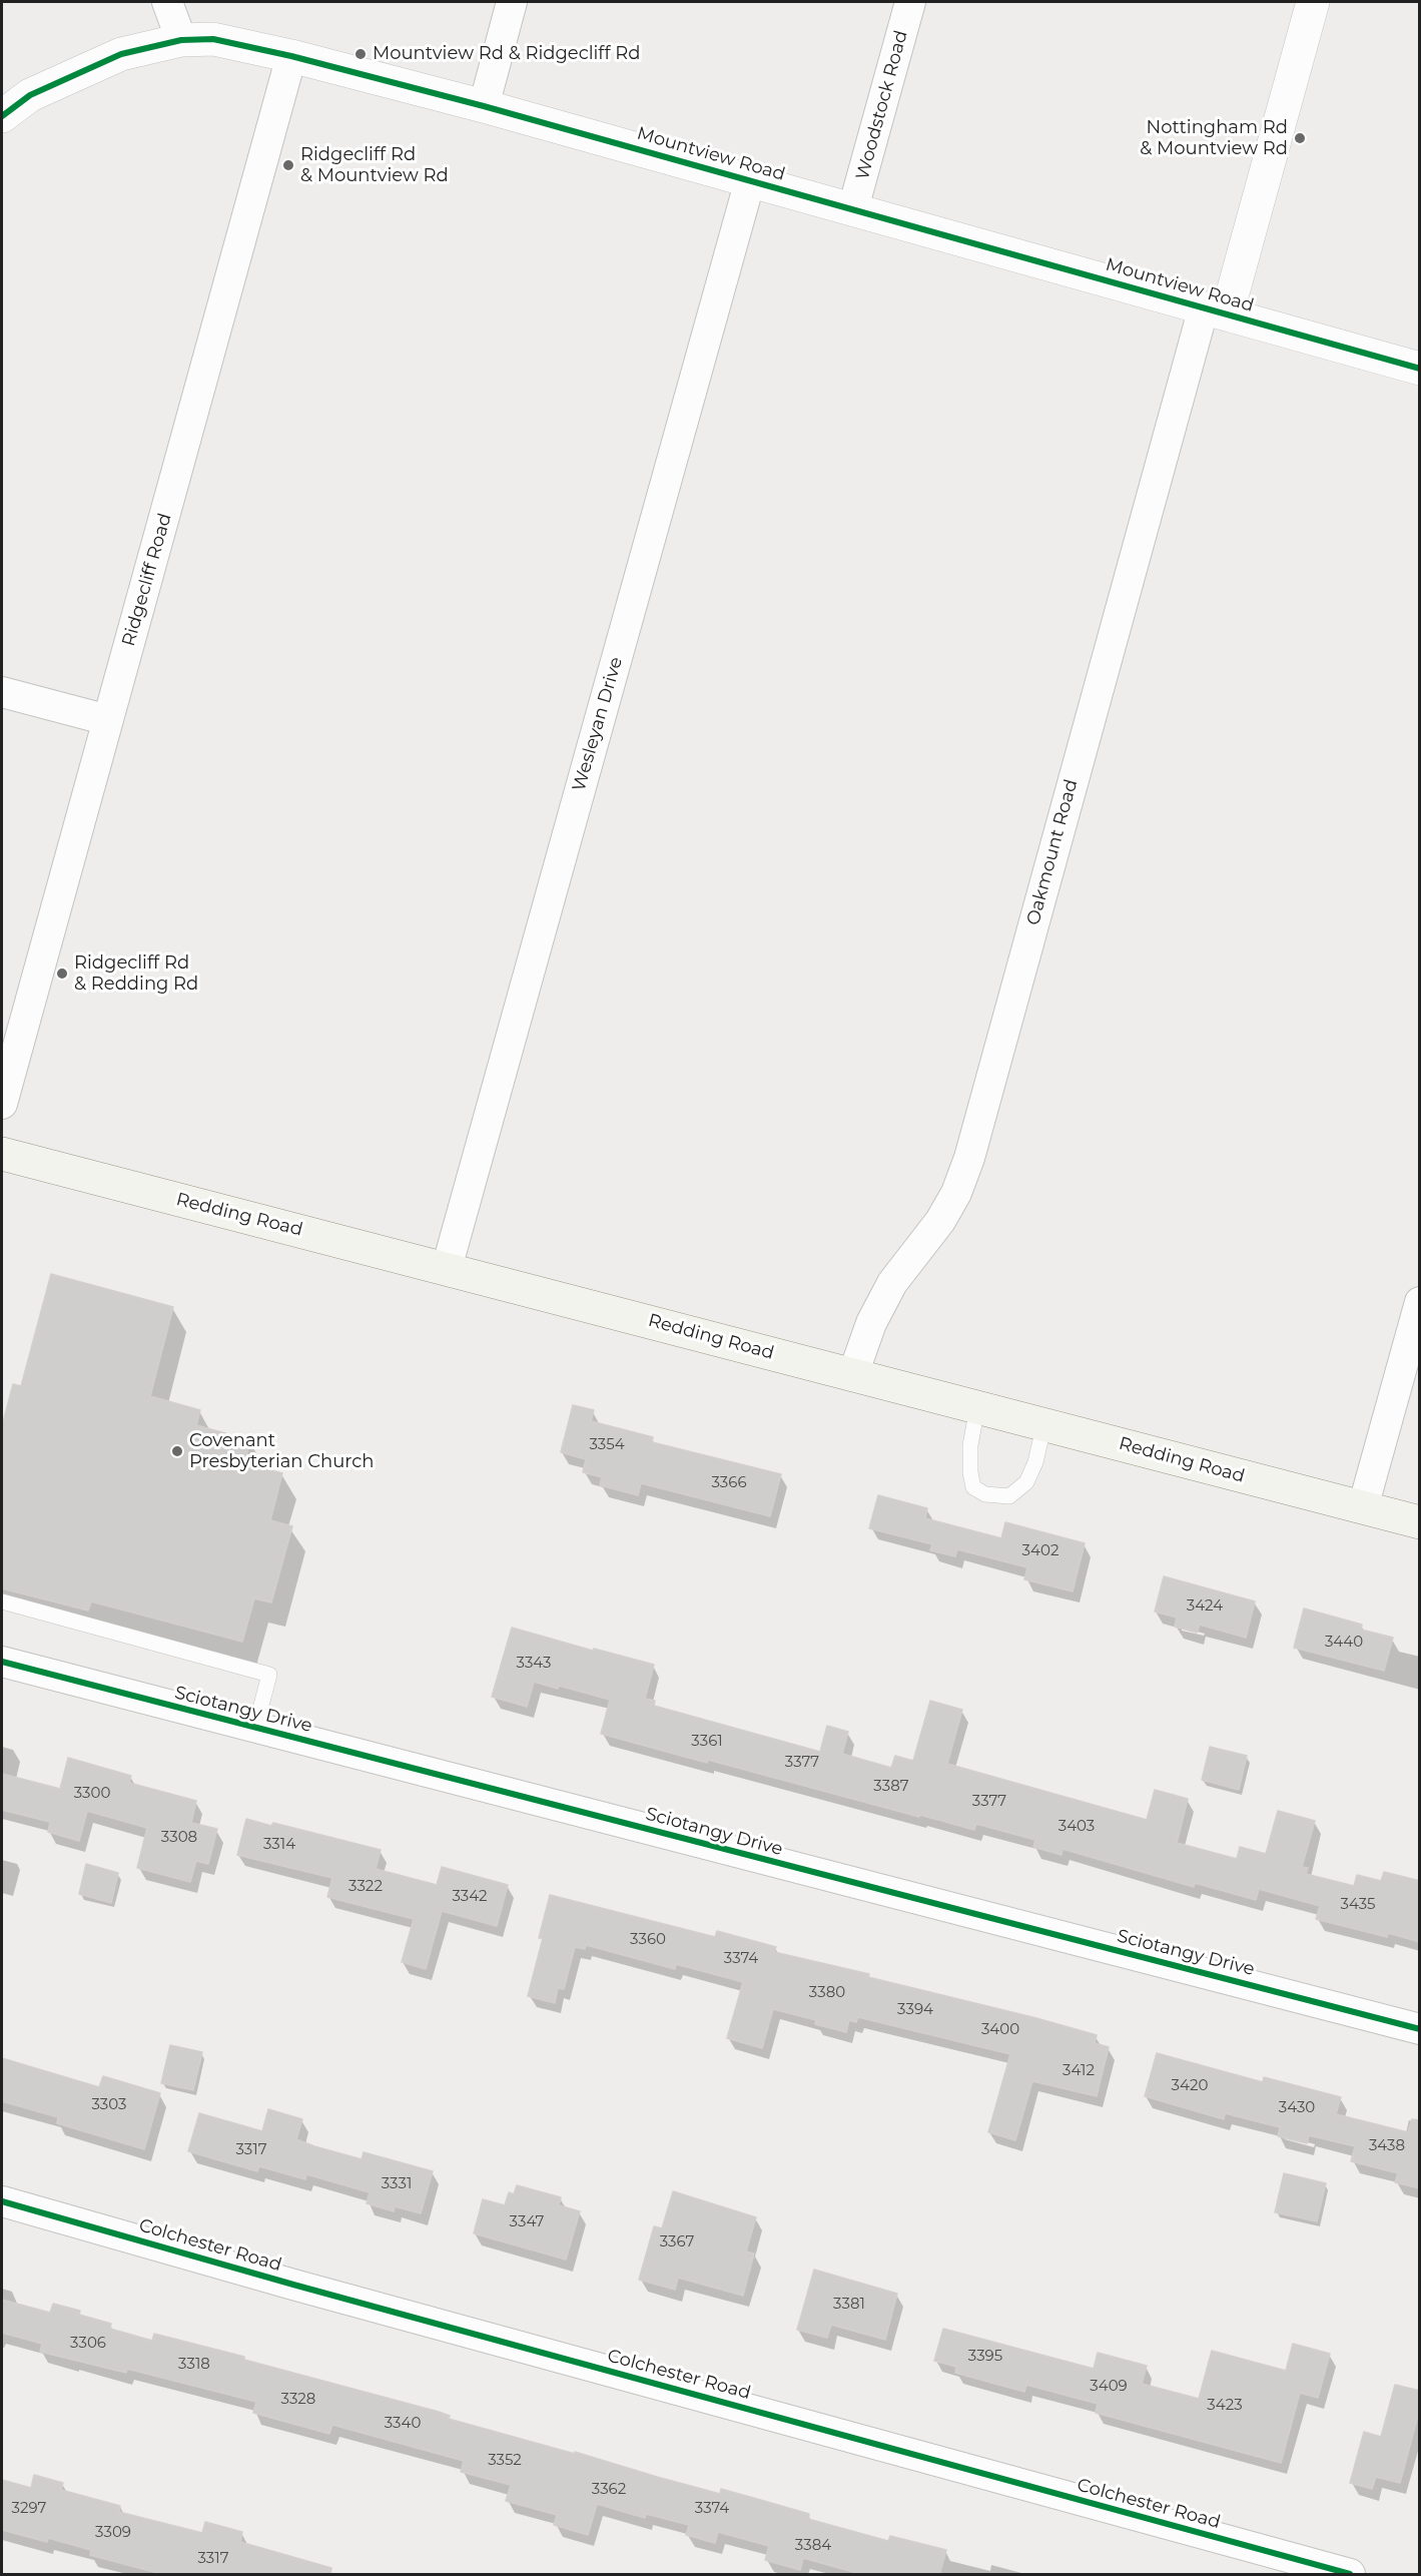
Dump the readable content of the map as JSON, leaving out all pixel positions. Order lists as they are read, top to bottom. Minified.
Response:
{"streets":{"main road":["Redding Road"],"street":["Woodstock Road","Mountview Road","Ridgecliff Road","Wesleyan Drive","Oakmount Road","Sciotangy Drive","Colchester Road"]},"crossings":[["Woodstock Road","Mountview Road"],["Mountview Road","Ridgecliff Road"],["Mountview Road","Wesleyan Drive"],["Mountview Road","Oakmount Road"],["Wesleyan Drive","Redding Road"],["Oakmount Road","Redding Road"]],"places":["Mountview Rd & Ridgecliff Rd","Nottingham Rd & Mountview Rd","Ridgecliff Rd & Mountview Rd","Ridgecliff Rd & Redding Rd","Covenant Presbyterian Church"],"house_numbers":["3354","3366","3402","3424","3440","3343","3361","3377","3387","3300","3377","3403","3308","3314","3322","3342","3435","3360","3374","3380","3394","3400","3412","3420","3303","3430","3438","3317","3331","3347","3367","3381","3306","3395","3318","3409","3328","3423","3340","3352","3362","3297","3374","3309","3384","3317"]}
